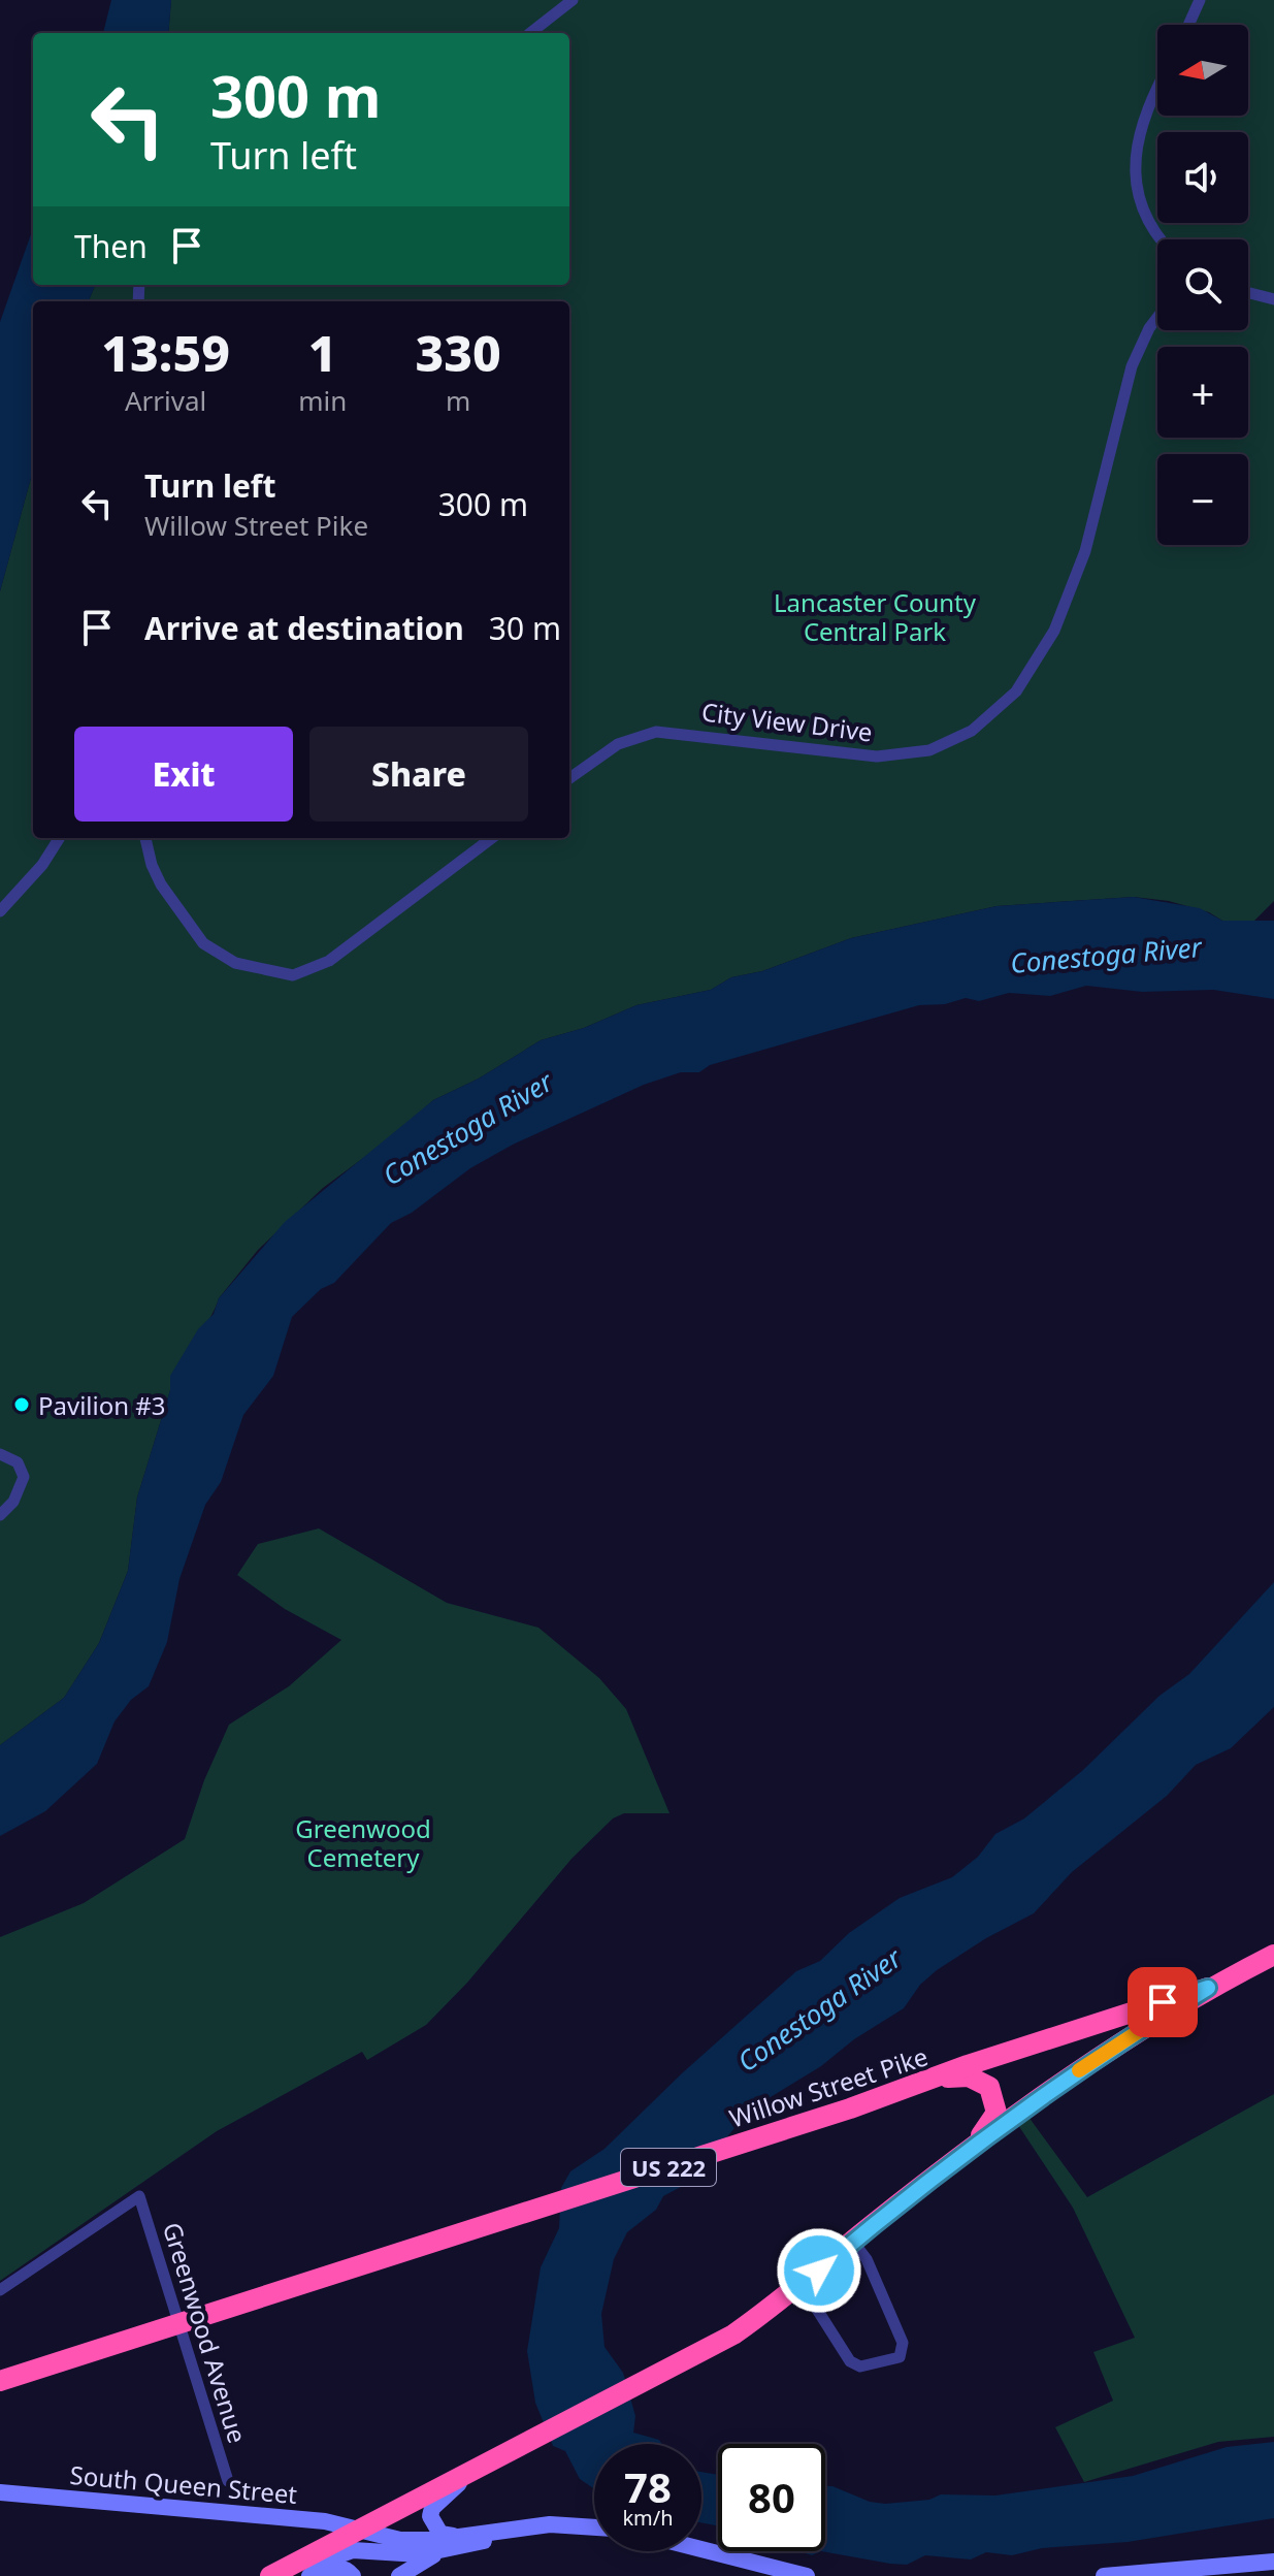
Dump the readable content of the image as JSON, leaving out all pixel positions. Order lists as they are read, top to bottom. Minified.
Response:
{"streets":{"highway":["Willow Street Pike","US 222"],"main road":["South Queen Street"],"street":["City View Drive","Greenwood Avenue"]},"crossings":[["Willow Street Pike","US 222"],["Willow Street Pike","Greenwood Avenue"],["Willow Street Pike","South Queen Street"],["US 222","Greenwood Avenue"],["US 222","South Queen Street"]],"water":["Conestoga River"],"parks":["Lancaster County Central Park","Greenwood Cemetery"],"places":["Pavilion #3"],"north":"left","page":{"map_buttons":["+","−"],"turn":["300 m","Turn left"],"then":"Then","eta":["13:59","Arrival","1","min","330","m"],"list":[{"name":"Turn left","note":"Willow Street Pike","value":"300 m"},{"name":"Arrive at destination","value":"30 m"}],"buttons":["Exit","Share"],"speed":"78 km/h","limit":"80"}}
